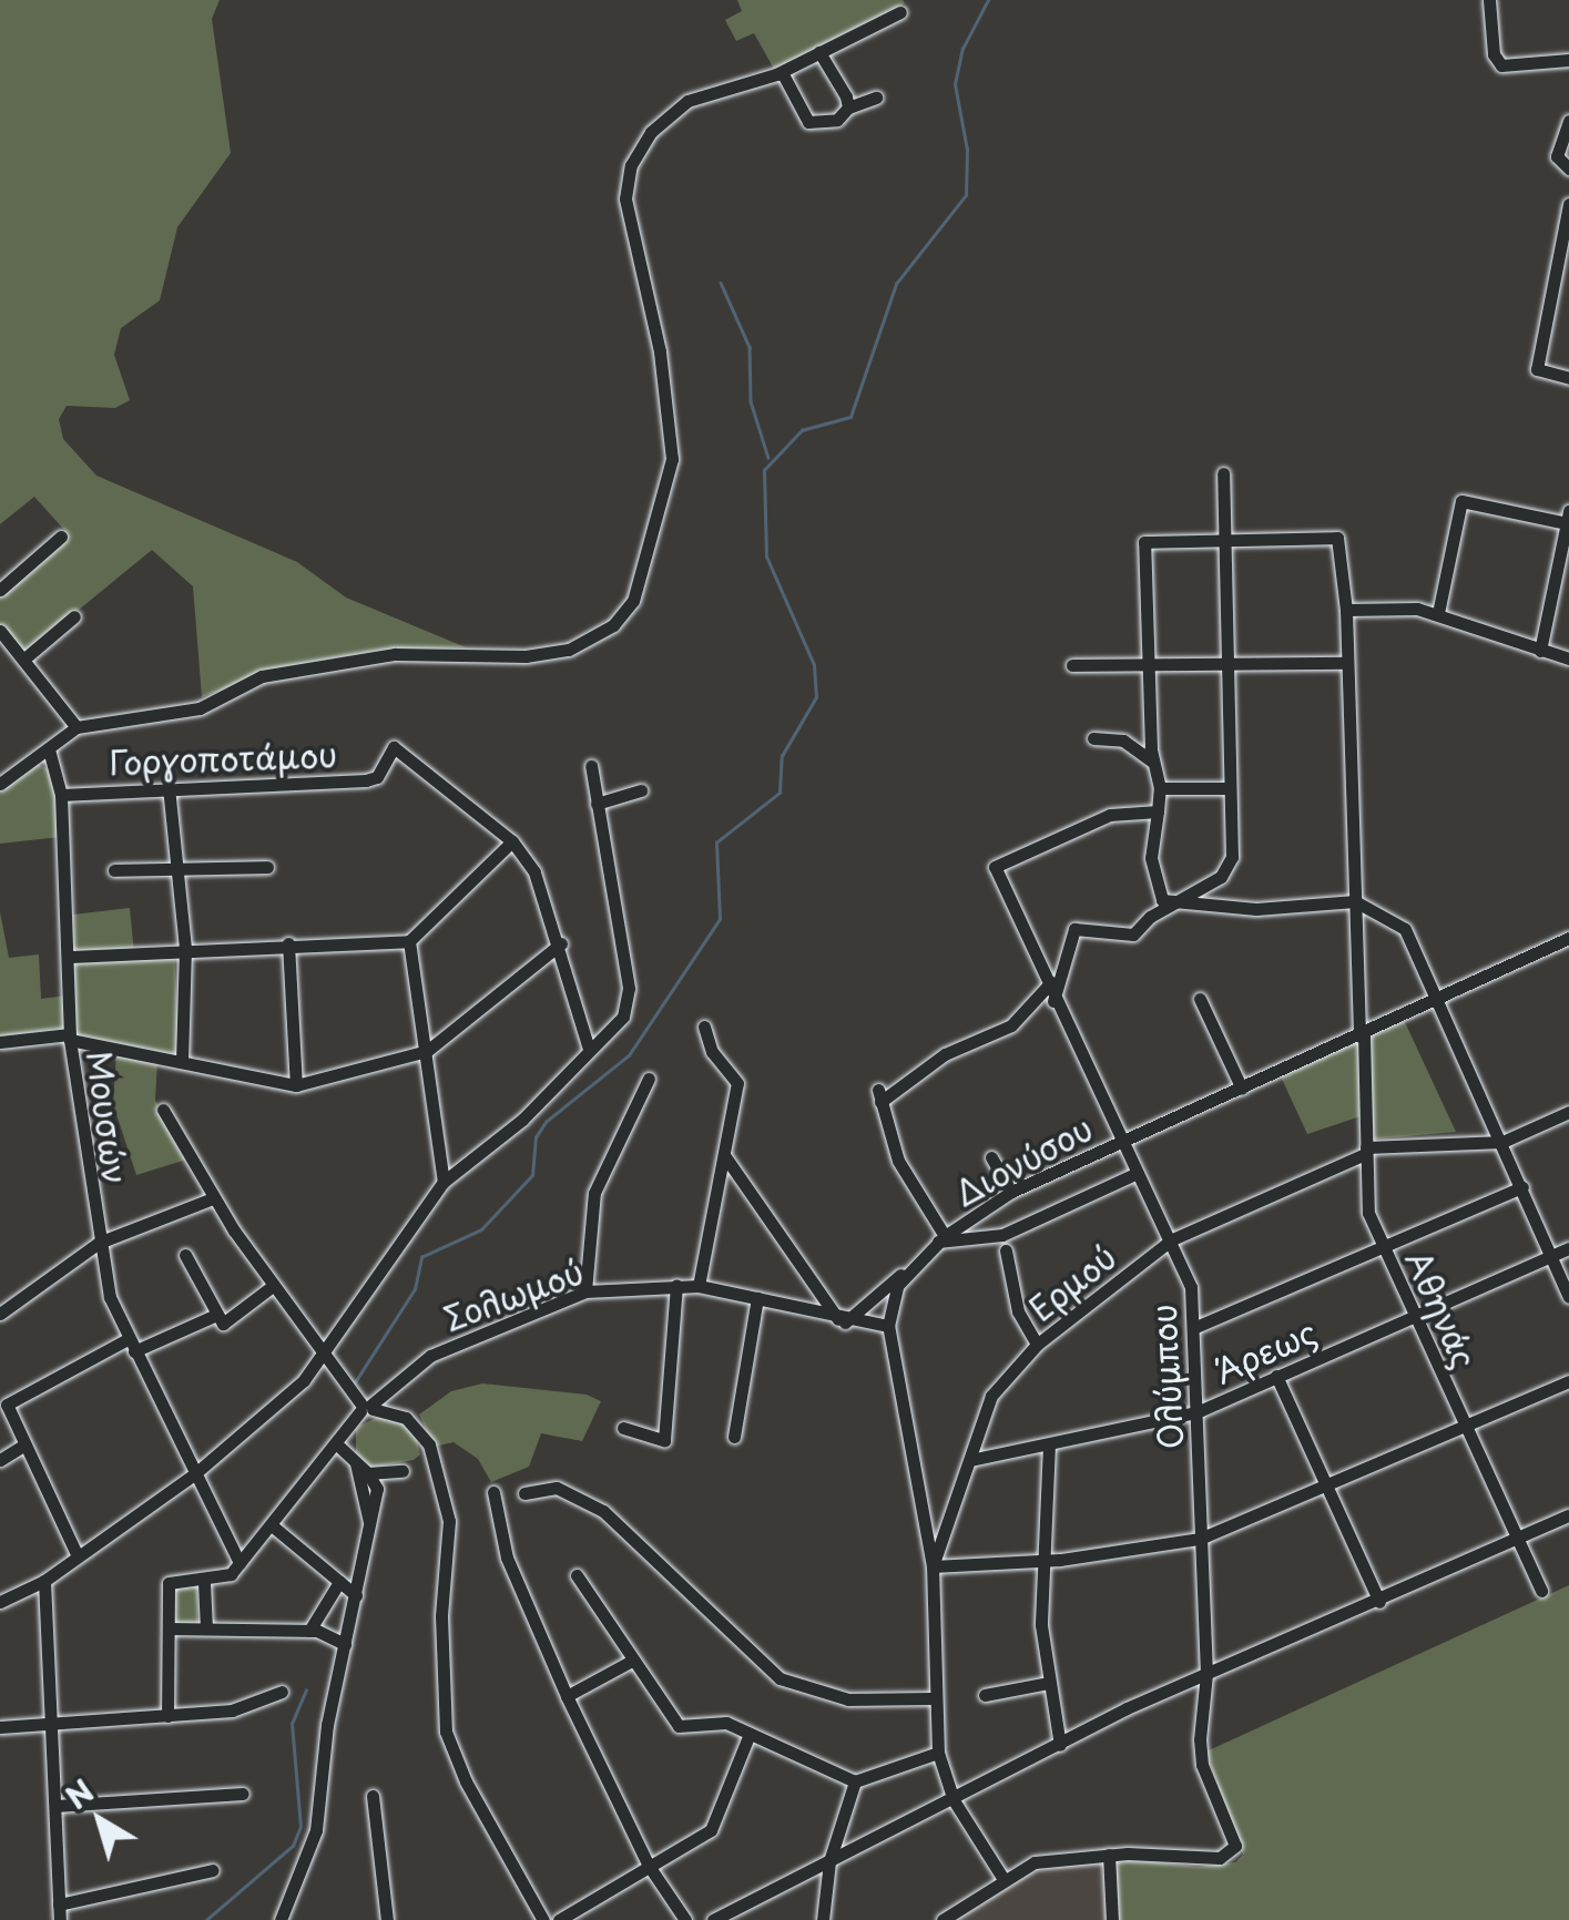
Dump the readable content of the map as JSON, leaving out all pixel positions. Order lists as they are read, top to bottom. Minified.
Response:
{"streets":{"street":["Γοργοποτάμου","Μουσών","Διονύσου","Ερμού","Σολωμού","Αθηνάς","Άρεως","Ολύμπου"]},"crossings":[["Γοργοποτάμου","Μουσών"],["Μουσών","Σολωμού"],["Διονύσου","Ερμού"],["Διονύσου","Σολωμού"],["Διονύσου","Αθηνάς"],["Διονύσου","Ολύμπου"],["Ερμού","Αθηνάς"],["Ερμού","Άρεως"],["Ερμού","Ολύμπου"],["Αθηνάς","Άρεως"],["Άρεως","Ολύμπου"]],"north":"top left"}
